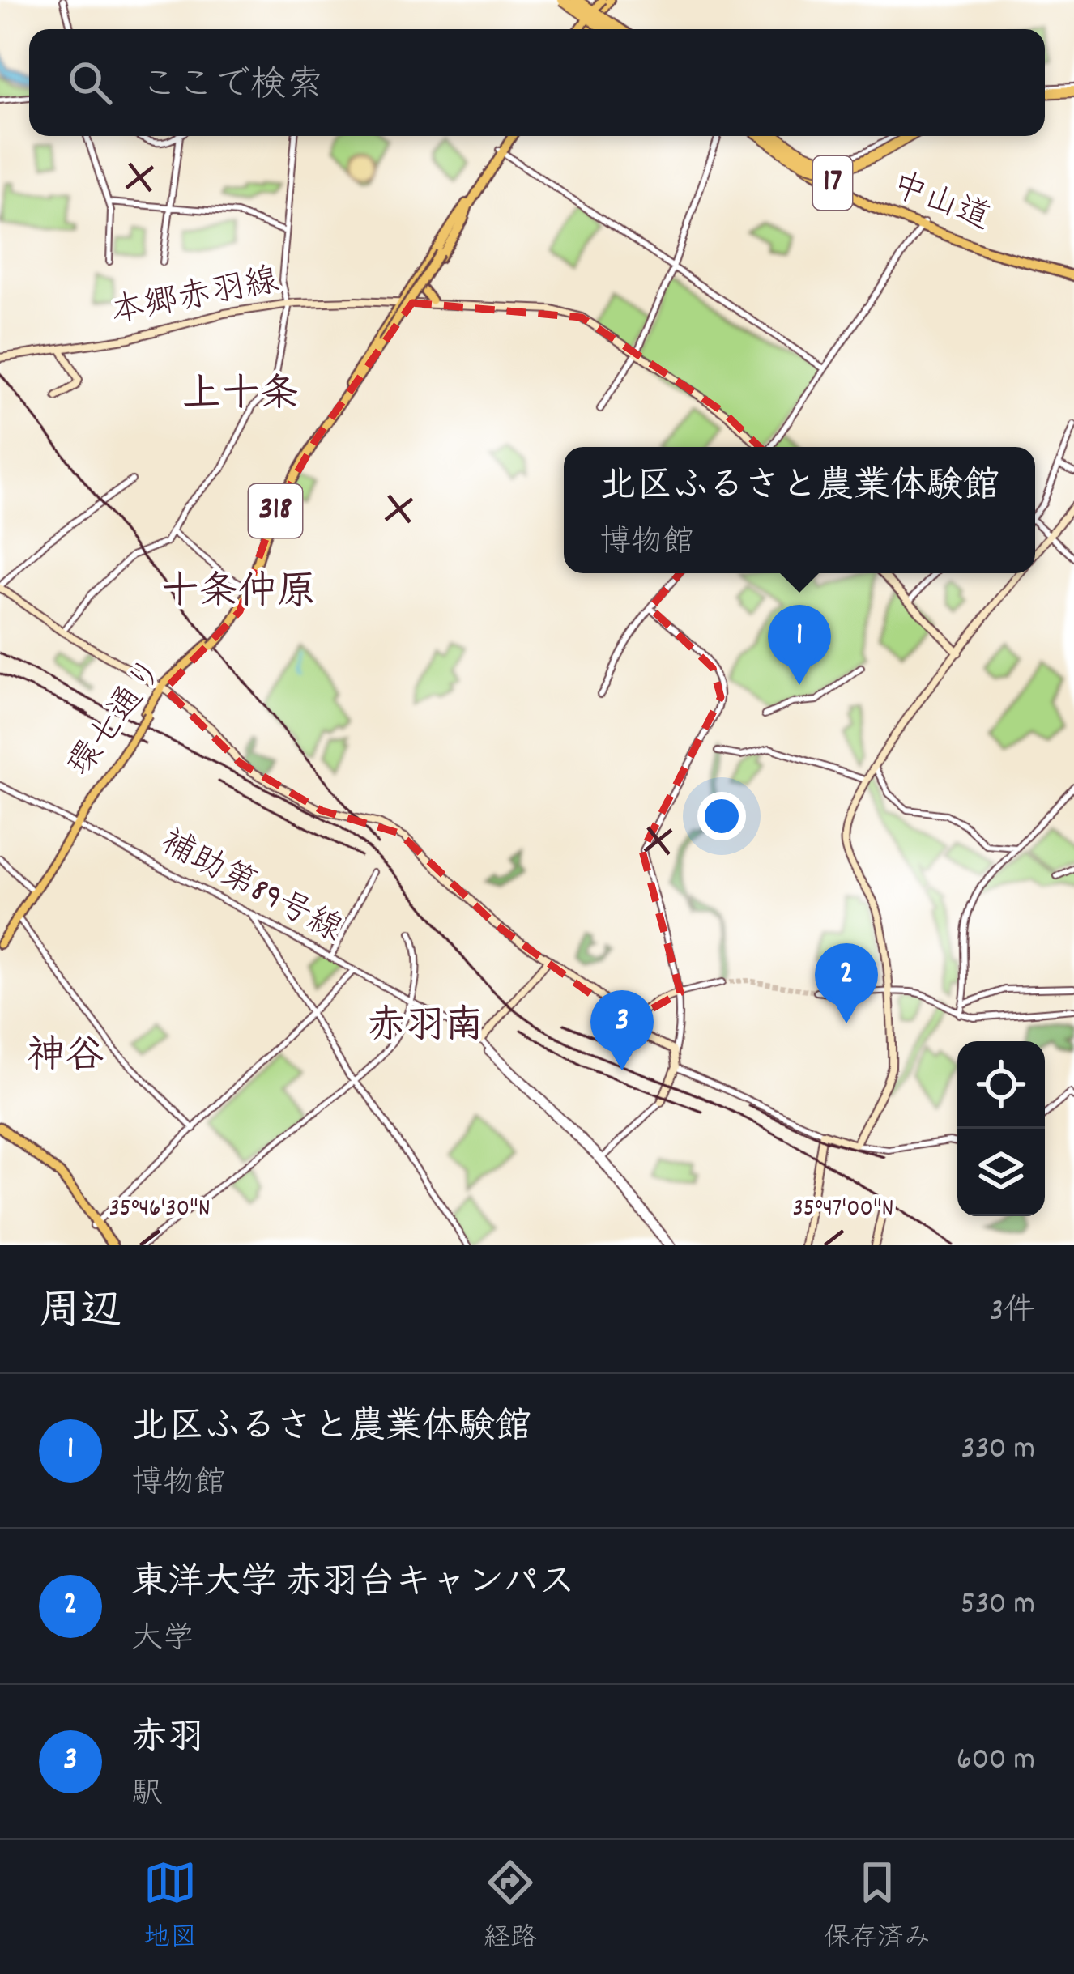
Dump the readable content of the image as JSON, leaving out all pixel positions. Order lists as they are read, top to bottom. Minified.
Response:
{"streets":{"highway":["17","中山道"],"main road":["本郷赤羽線","318","環七通り"],"street":["補助第89号線"]},"crossings":[["環七通り","補助第89号線"]],"districts":["上十条","十条仲原","赤羽南","神谷"],"page":{"search":"ここで検索","popup":["北区ふるさと農業体験館","博物館"],"pins":["1","2","3"],"heading":["周辺","3件"],"list":[{"mark":"1","name":"北区ふるさと農業体験館","note":"博物館","value":"330 m"},{"mark":"2","name":"東洋大学 赤羽台キャンパス","note":"大学","value":"530 m"},{"mark":"3","name":"赤羽","note":"駅","value":"600 m"}],"nav":["地図","経路","保存済み"]},"coordinates":["35°46'30\"N","35°47'00\"N"]}
